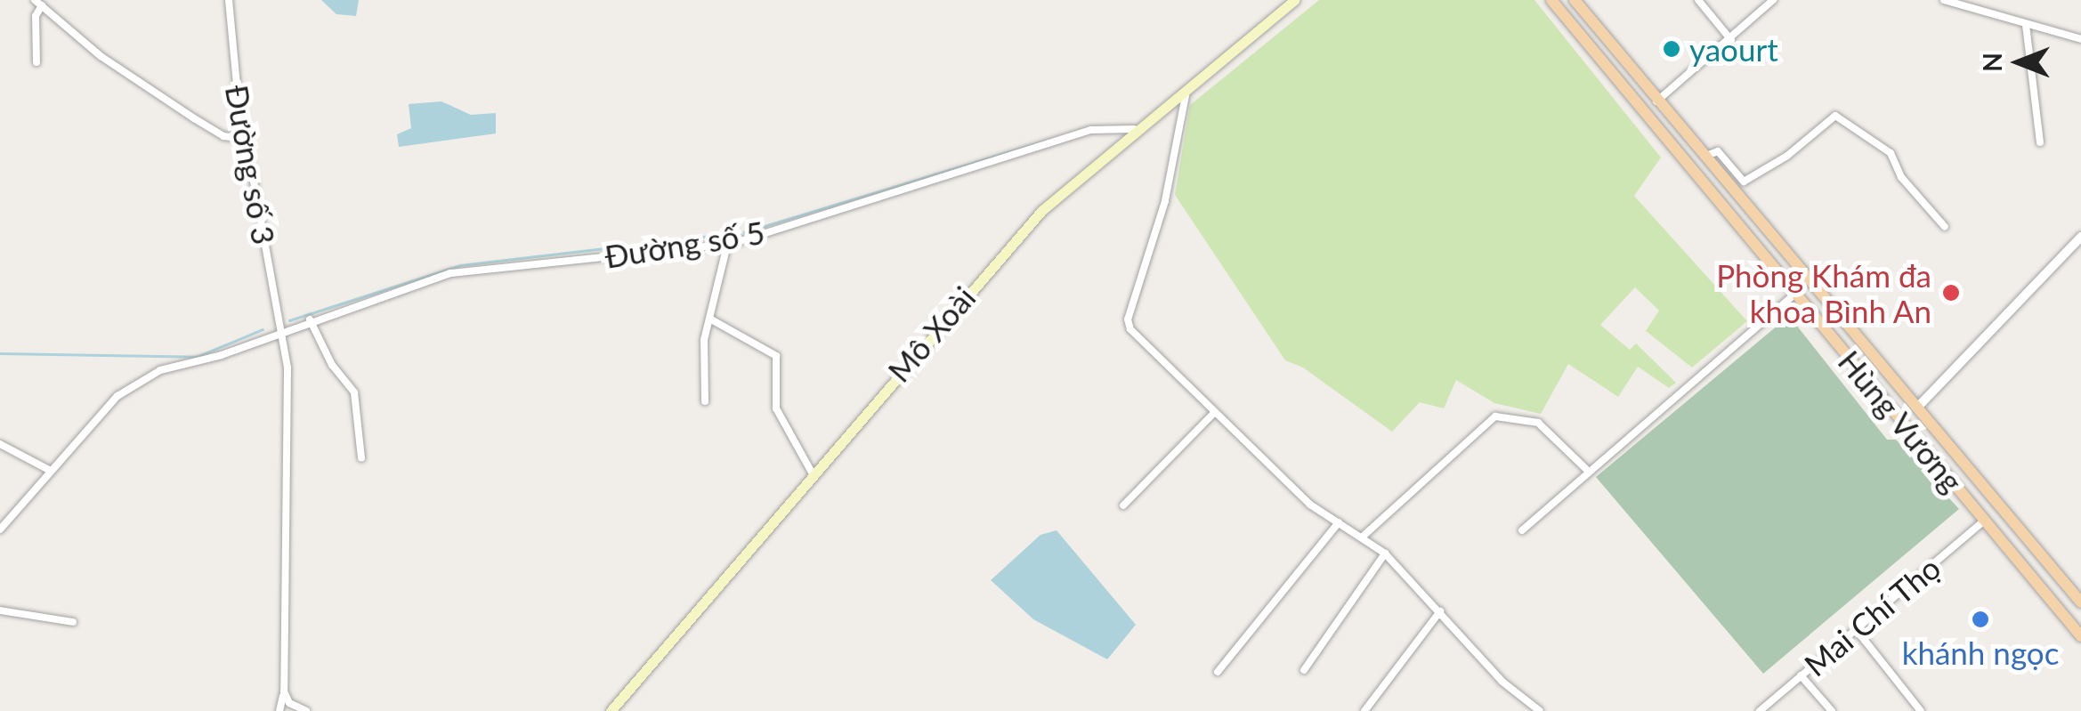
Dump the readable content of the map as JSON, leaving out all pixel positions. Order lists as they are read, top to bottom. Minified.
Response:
{"streets":{"main road":["Mô Xoài","Hùng Vương"],"street":["Đường số 3","Đường số 5","Mai Chí Thọ"]},"crossings":[["Đường số 3","Đường số 5"],["Đường số 5","Mô Xoài"],["Hùng Vương","Mai Chí Thọ"]],"places":["yaourt","Phòng Khám đa khoa Bình An","khánh ngọc"],"north":"left"}
